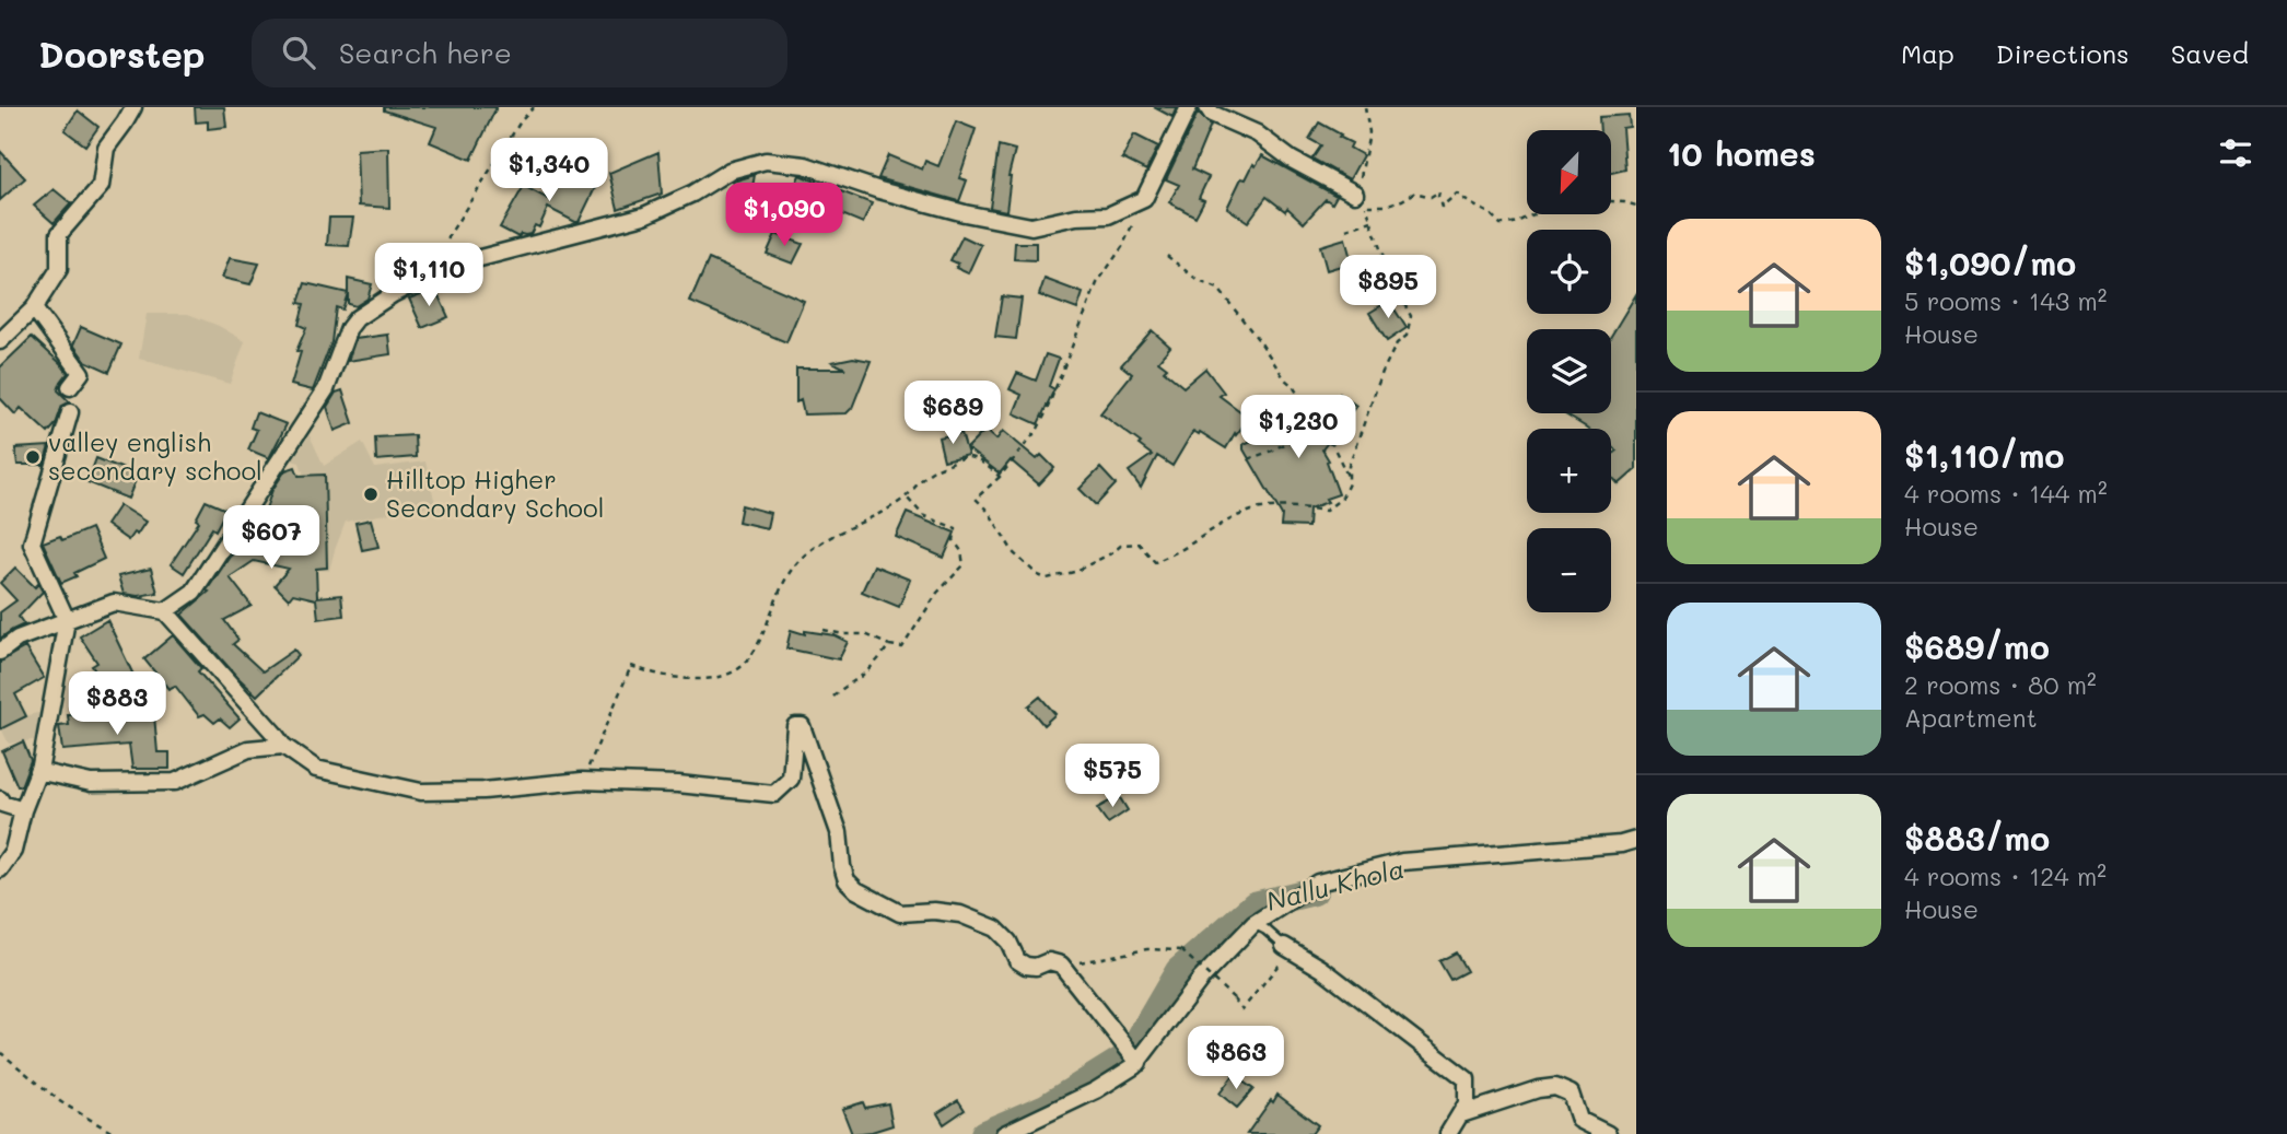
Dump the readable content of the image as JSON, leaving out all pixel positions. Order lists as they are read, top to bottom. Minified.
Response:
{"water":["Nallu Khola"],"places":["valley english secondary school","Hilltop Higher Secondary School"],"north":"bottom left","page":{"header":"Doorstep","search":"Search here","nav":["Map","Directions","Saved"],"heading":"10 homes","map_buttons":["+","−"],"price":["$1,340","$1,090","$1,110","$895","$689","$1,230","$607","$883","$575","$863"],"list":[{"name":"$1,090/mo","note":"5 rooms · 143 m² · House"},{"name":"$1,110/mo","note":"4 rooms · 144 m² · House"},{"name":"$689/mo","note":"2 rooms · 80 m² · Apartment"},{"name":"$883/mo","note":"4 rooms · 124 m² · House"}]}}
